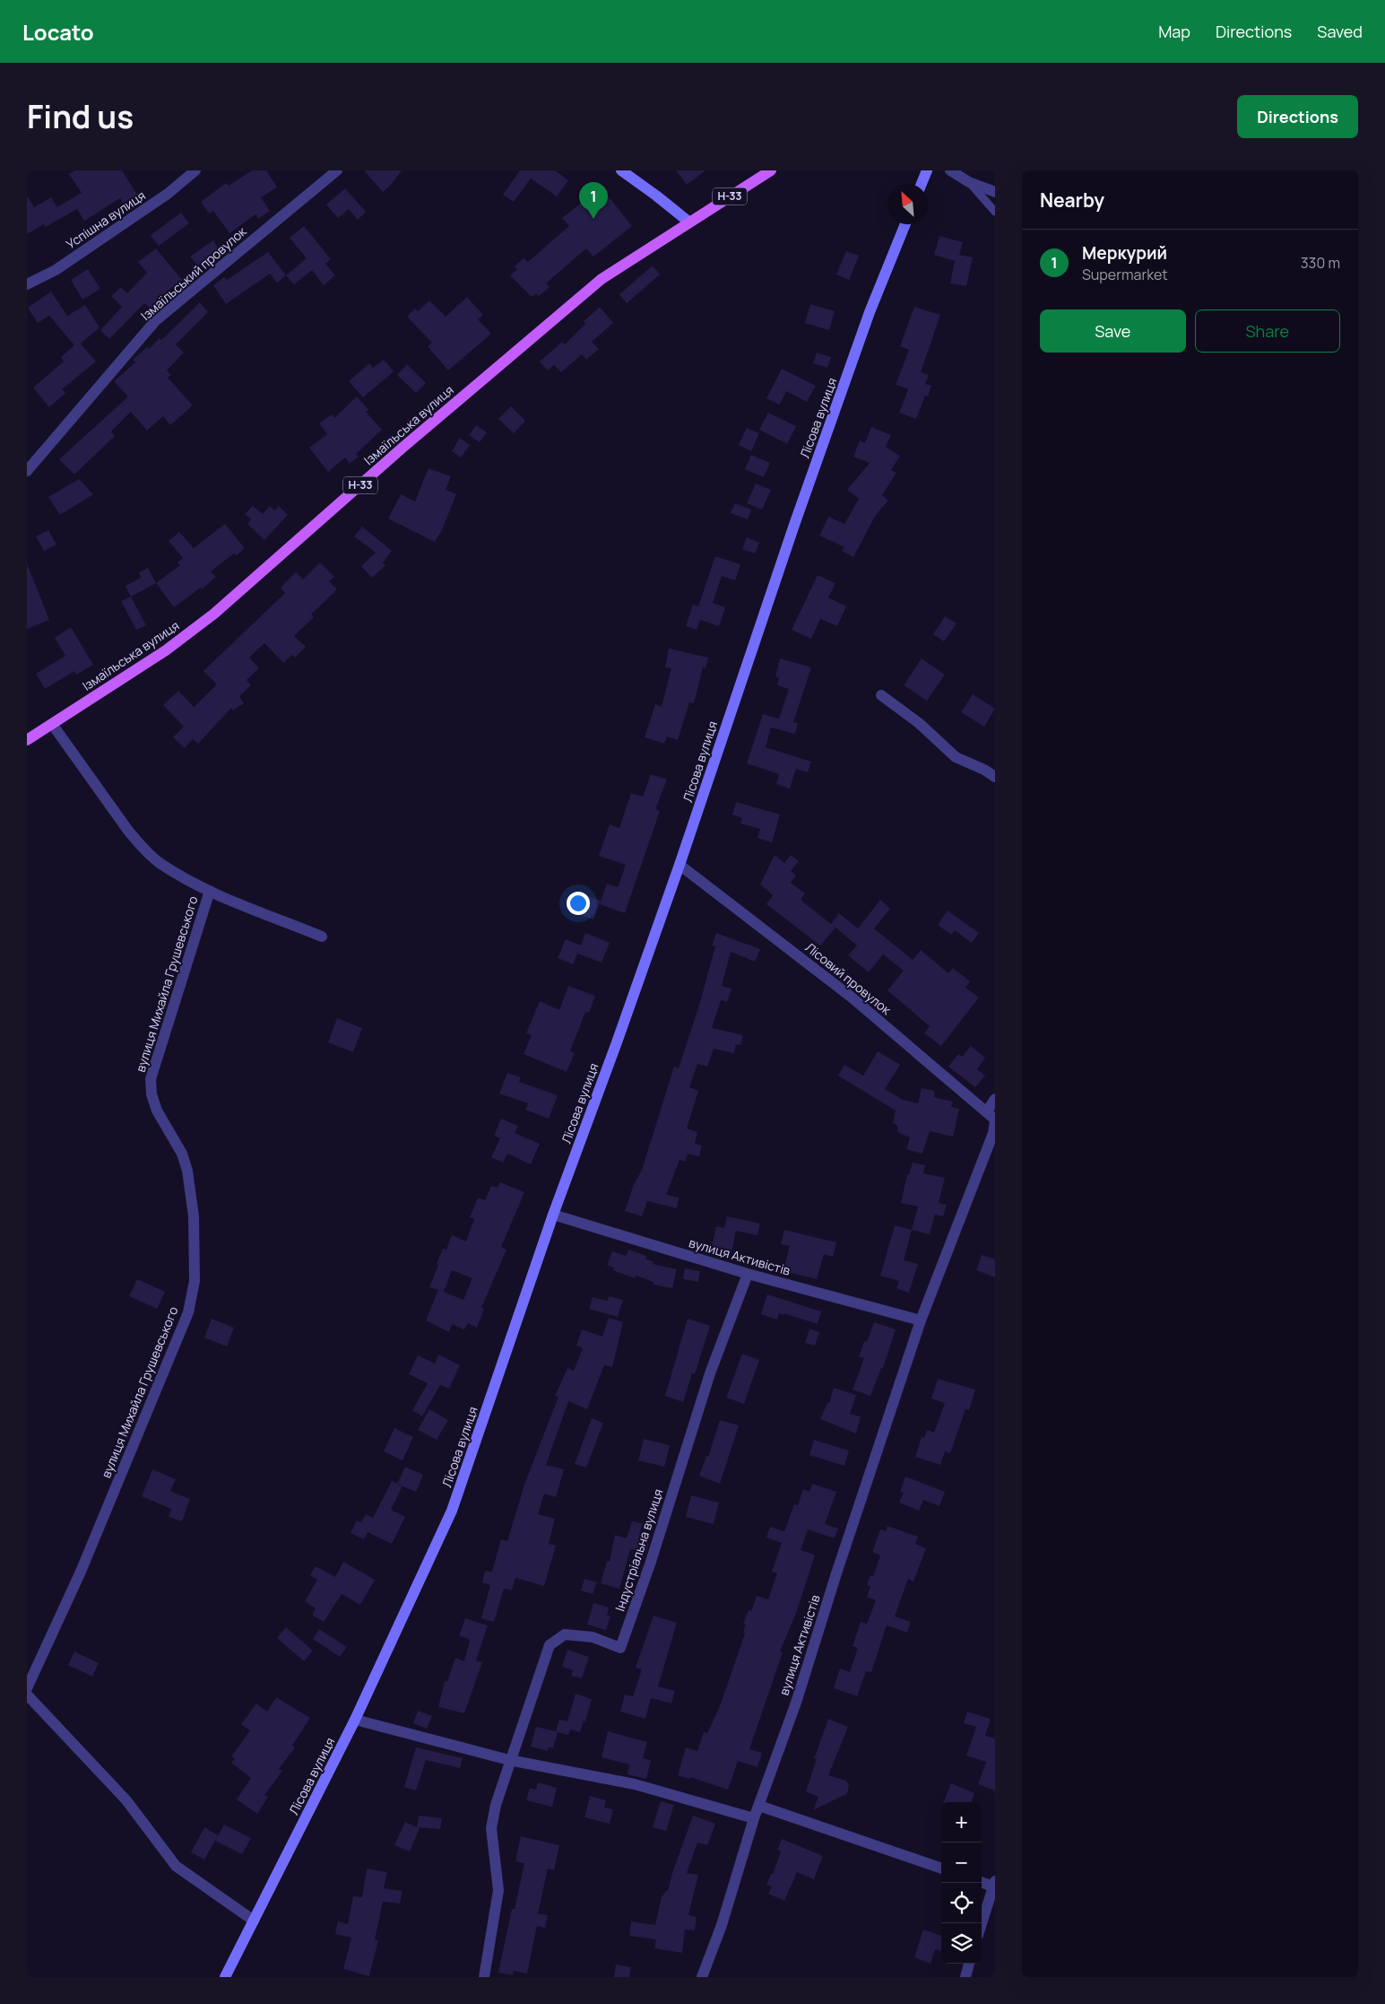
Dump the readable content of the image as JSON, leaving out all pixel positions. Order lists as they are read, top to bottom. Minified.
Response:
{"streets":{"main road":["Н-33","Ізмаїльська вулиця"],"street":["Успішна вулиця","Ізмаїльський провулок","Лісова вулиця","Лісовий провулок","вулиця Михайла Грушевського","вулиця Активістів","Індустріальна вулиця"]},"crossings":[["Лісова вулиця","Лісовий провулок"],["Лісова вулиця","вулиця Активістів"],["Лісовий провулок","вулиця Активістів"],["вулиця Активістів","Індустріальна вулиця"]],"north":"top left","page":{"header":"Locato","nav":["Map","Directions","Saved"],"title":"Find us","buttons":["Directions",["Save","Share"]],"heading":"Nearby","pins":"1","list":[{"mark":"1","name":"Меркурий","note":"Supermarket","value":"330 m"}],"map_buttons":["+","−"]}}
